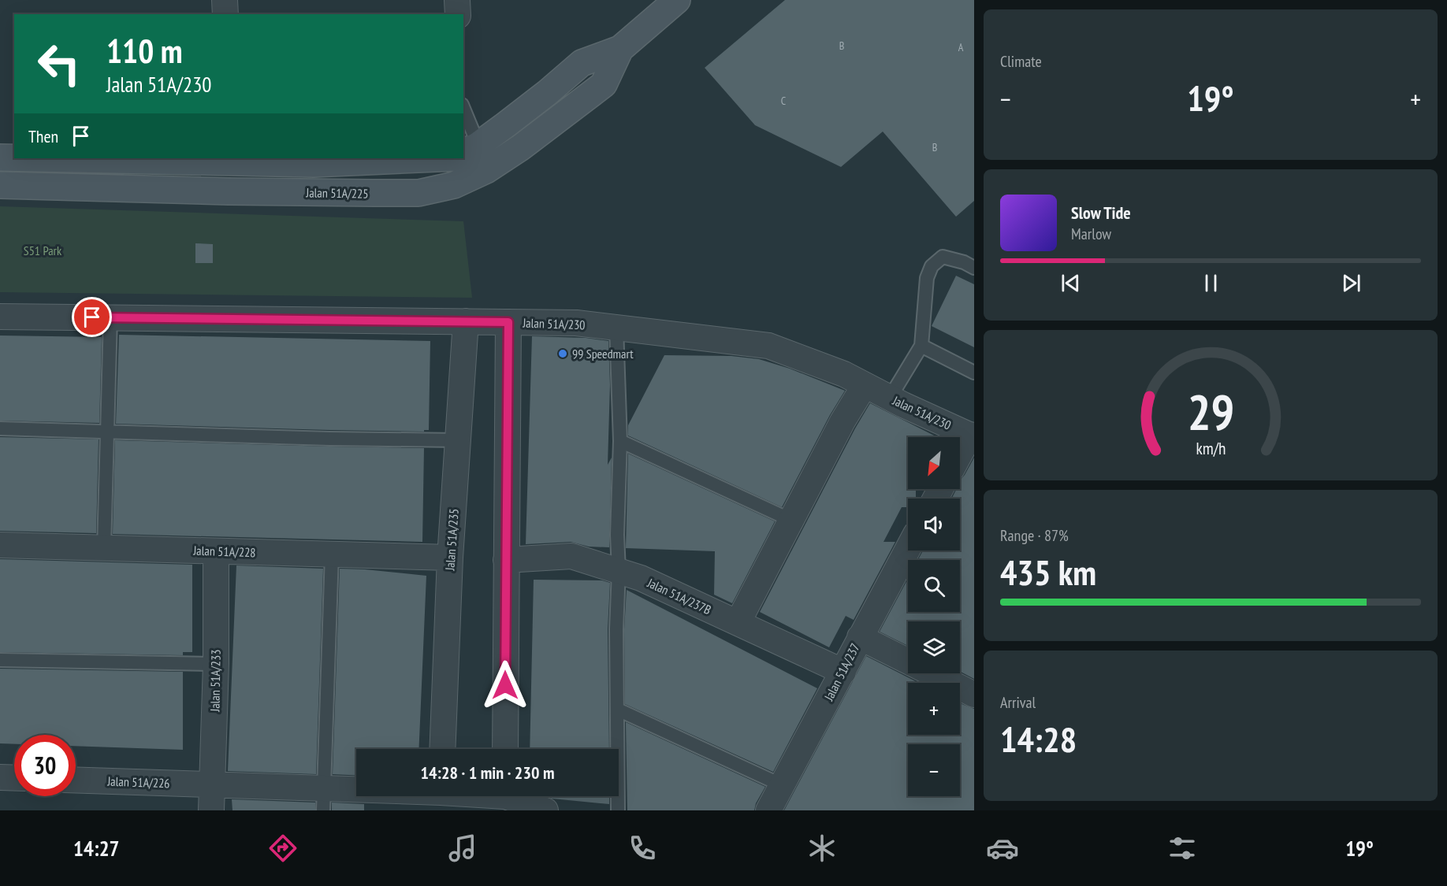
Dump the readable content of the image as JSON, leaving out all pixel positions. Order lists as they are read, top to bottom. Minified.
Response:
{"streets":{"street":["Jalan 51A/225","Jalan 51A/230","Jalan 51A/235","Jalan 51A/228","Jalan 51A/237B","Jalan 51A/237","Jalan 51A/233","Jalan 51A/226"]},"crossings":[["Jalan 51A/230","Jalan 51A/235"],["Jalan 51A/235","Jalan 51A/228"],["Jalan 51A/228","Jalan 51A/233"],["Jalan 51A/237B","Jalan 51A/237"],["Jalan 51A/233","Jalan 51A/226"]],"parks":["S51 Park"],"places":["99 Speedmart"],"house_numbers":["B","A","C","B"],"north":"bottom left","page":{"tile":["Climate",["Range · 87%","435 km"],["Arrival","14:28"]],"turn":["110 m","Jalan 51A/230"],"heat":["−","19°","+"],"then":"Then","song":["Slow Tide","Marlow"],"map_buttons":["+","−"],"limit":"30","trip":"14:28 · 1 min · 230 m","tabs":["14:27","19°"],"gauge":["29","km/h"]}}
